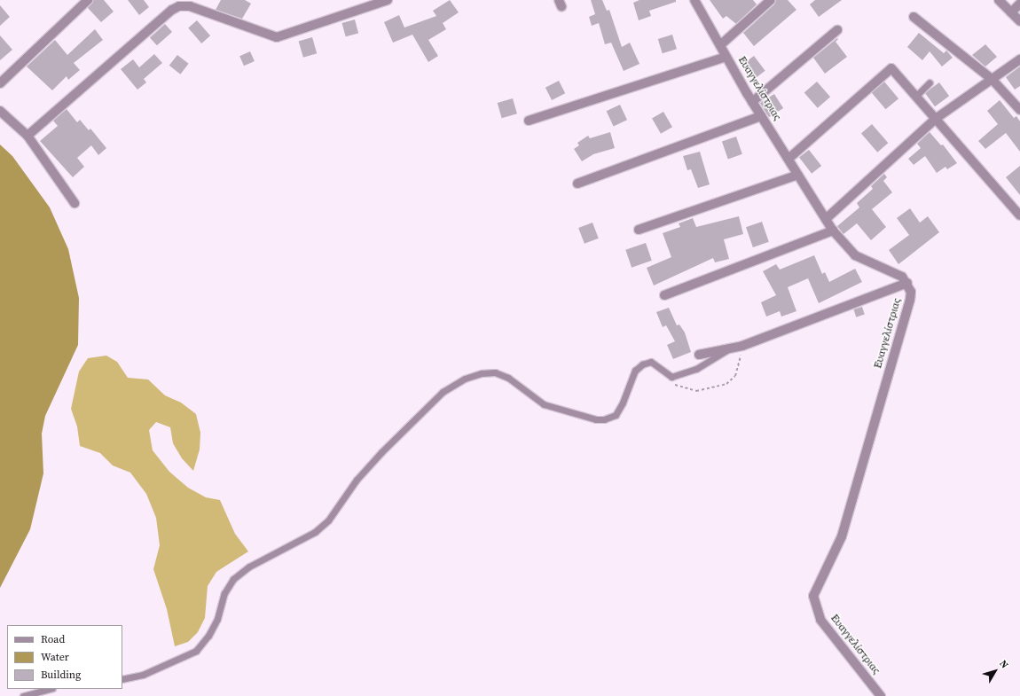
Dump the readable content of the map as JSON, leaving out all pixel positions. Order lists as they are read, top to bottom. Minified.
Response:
{"streets":{"street":["Ευαγγελίστριας"]},"legend":["Road","Water","Building"],"north":"top right"}
